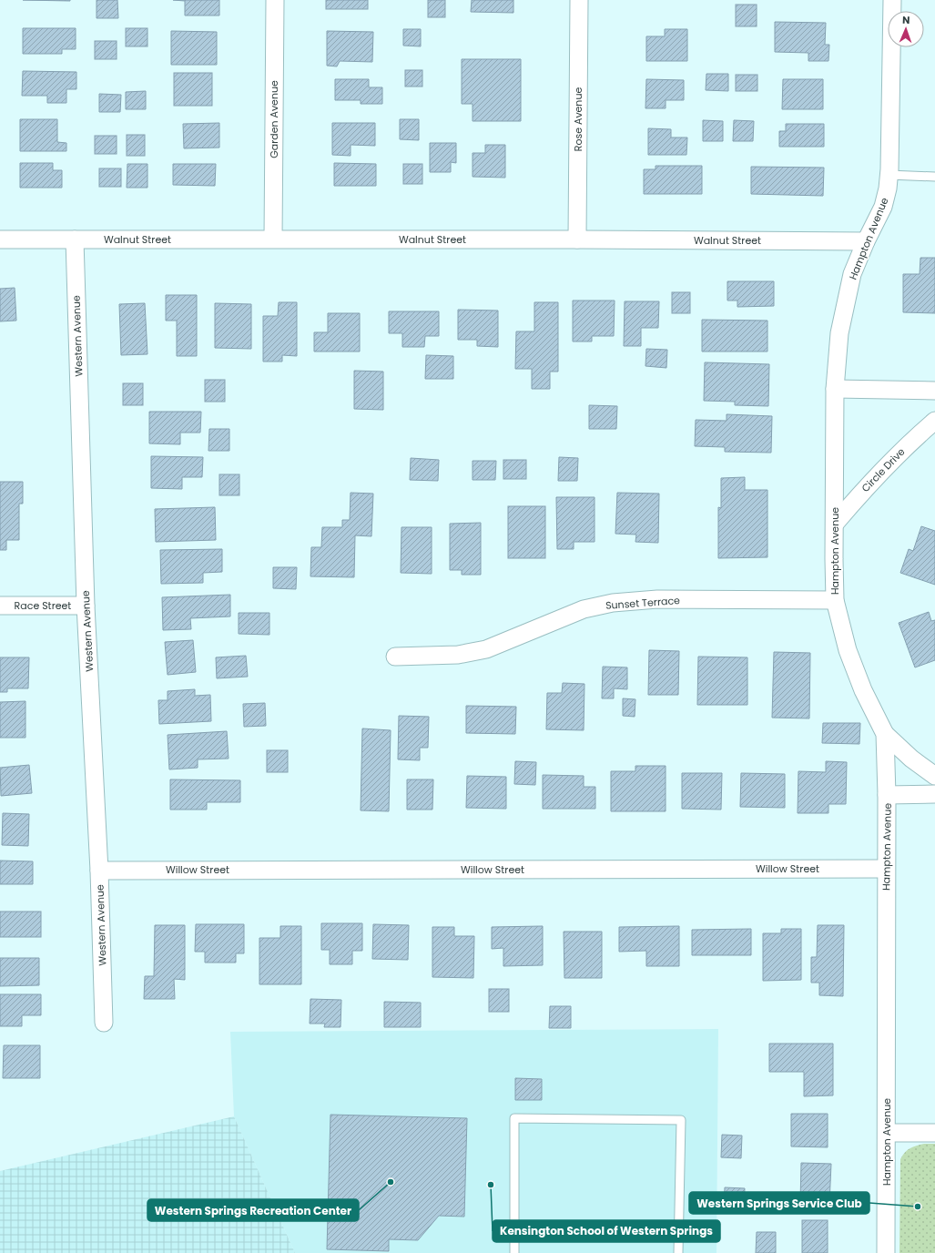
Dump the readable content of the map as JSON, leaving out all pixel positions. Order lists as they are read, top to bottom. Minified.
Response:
{"streets":{"street":["Garden Avenue","Rose Avenue","Hampton Avenue","Walnut Street","Western Avenue","Circle Drive","Sunset Terrace","Race Street","Willow Street"]},"crossings":[["Garden Avenue","Walnut Street"],["Rose Avenue","Walnut Street"],["Hampton Avenue","Walnut Street"],["Hampton Avenue","Circle Drive"],["Hampton Avenue","Sunset Terrace"],["Hampton Avenue","Willow Street"],["Walnut Street","Western Avenue"],["Western Avenue","Race Street"],["Western Avenue","Willow Street"]],"places":["Western Springs Recreation Center","Kensington School of Western Springs","Western Springs Service Club"],"north":"top"}
